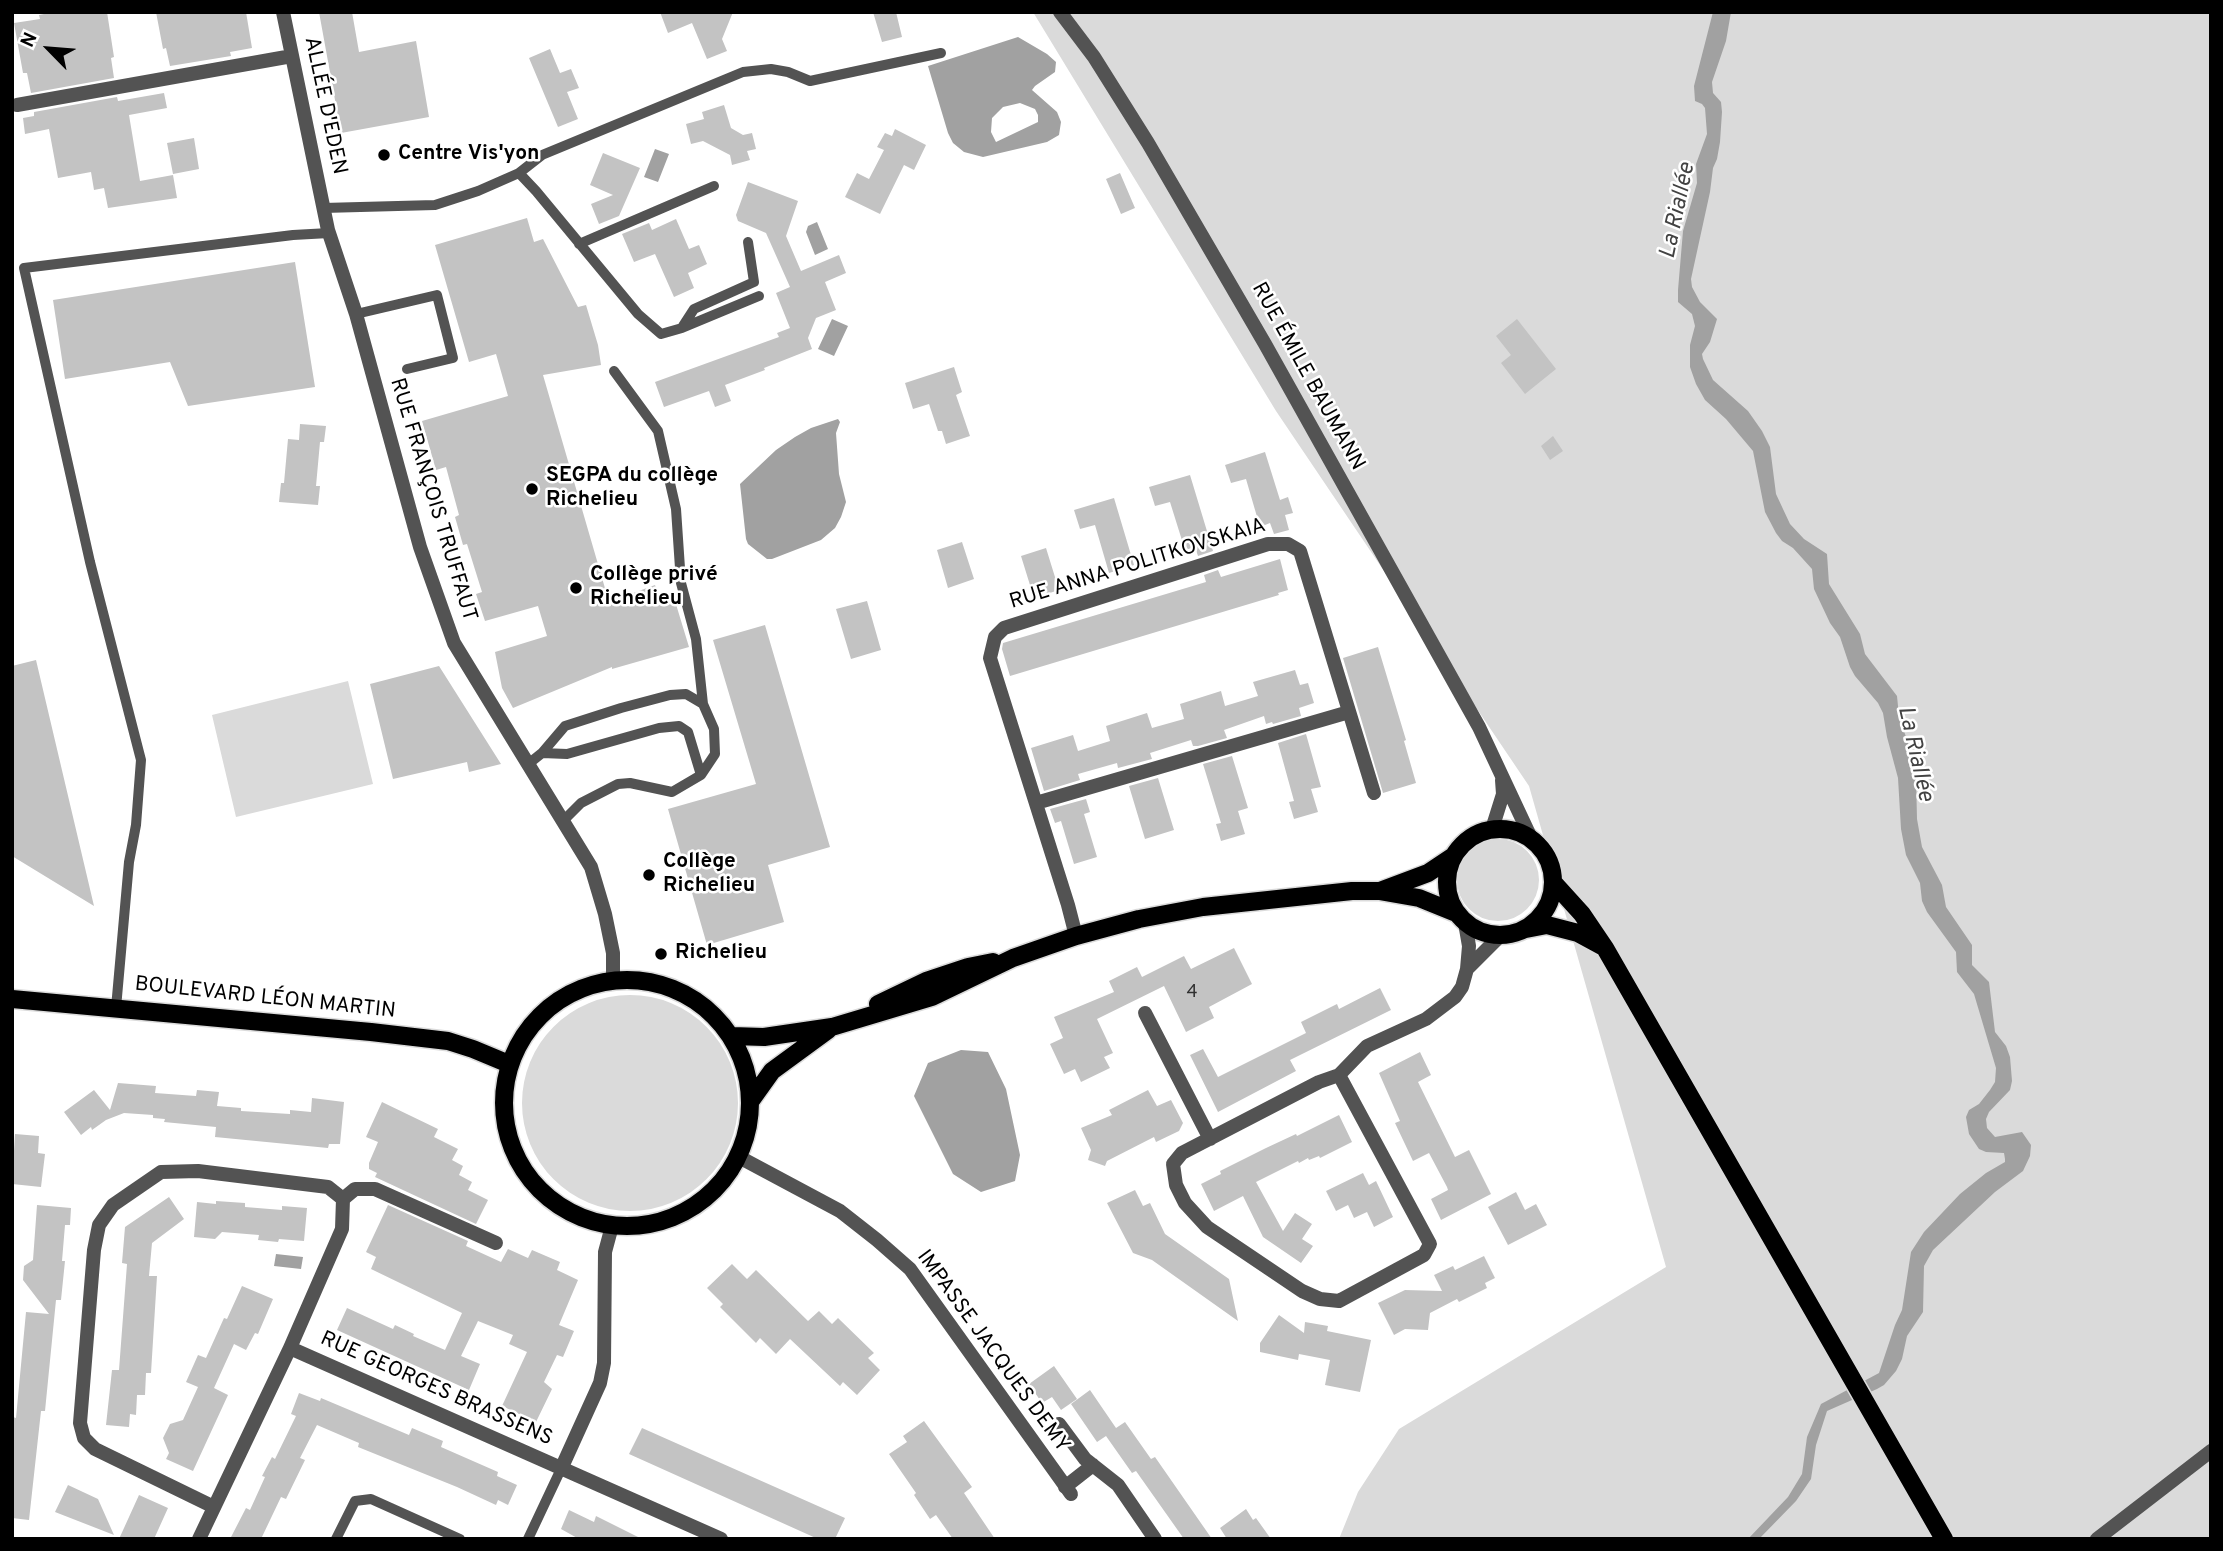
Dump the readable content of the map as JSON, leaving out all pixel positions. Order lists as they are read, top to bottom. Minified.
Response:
{"streets":{"main road":["BOULEVARD LÉON MARTIN"],"street":["ALLÉE D'EDEN","RUE ÉMILE BAUMANN","RUE FRANÇOIS TRUFFAUT","RUE ANNA POLITKOVSKAIA","IMPASSE JACQUES DEMY","RUE GEORGES BRASSENS"]},"crossings":[["ALLÉE D'EDEN","RUE FRANÇOIS TRUFFAUT"],["RUE FRANÇOIS TRUFFAUT","BOULEVARD LÉON MARTIN"],["RUE FRANÇOIS TRUFFAUT","IMPASSE JACQUES DEMY"],["BOULEVARD LÉON MARTIN","IMPASSE JACQUES DEMY"]],"water":["La Riallée"],"places":["Centre Vis'yon","SEGPA du collège Richelieu","Collège privé Richelieu","Collège Richelieu","Richelieu"],"house_numbers":["4"],"north":"top left"}
